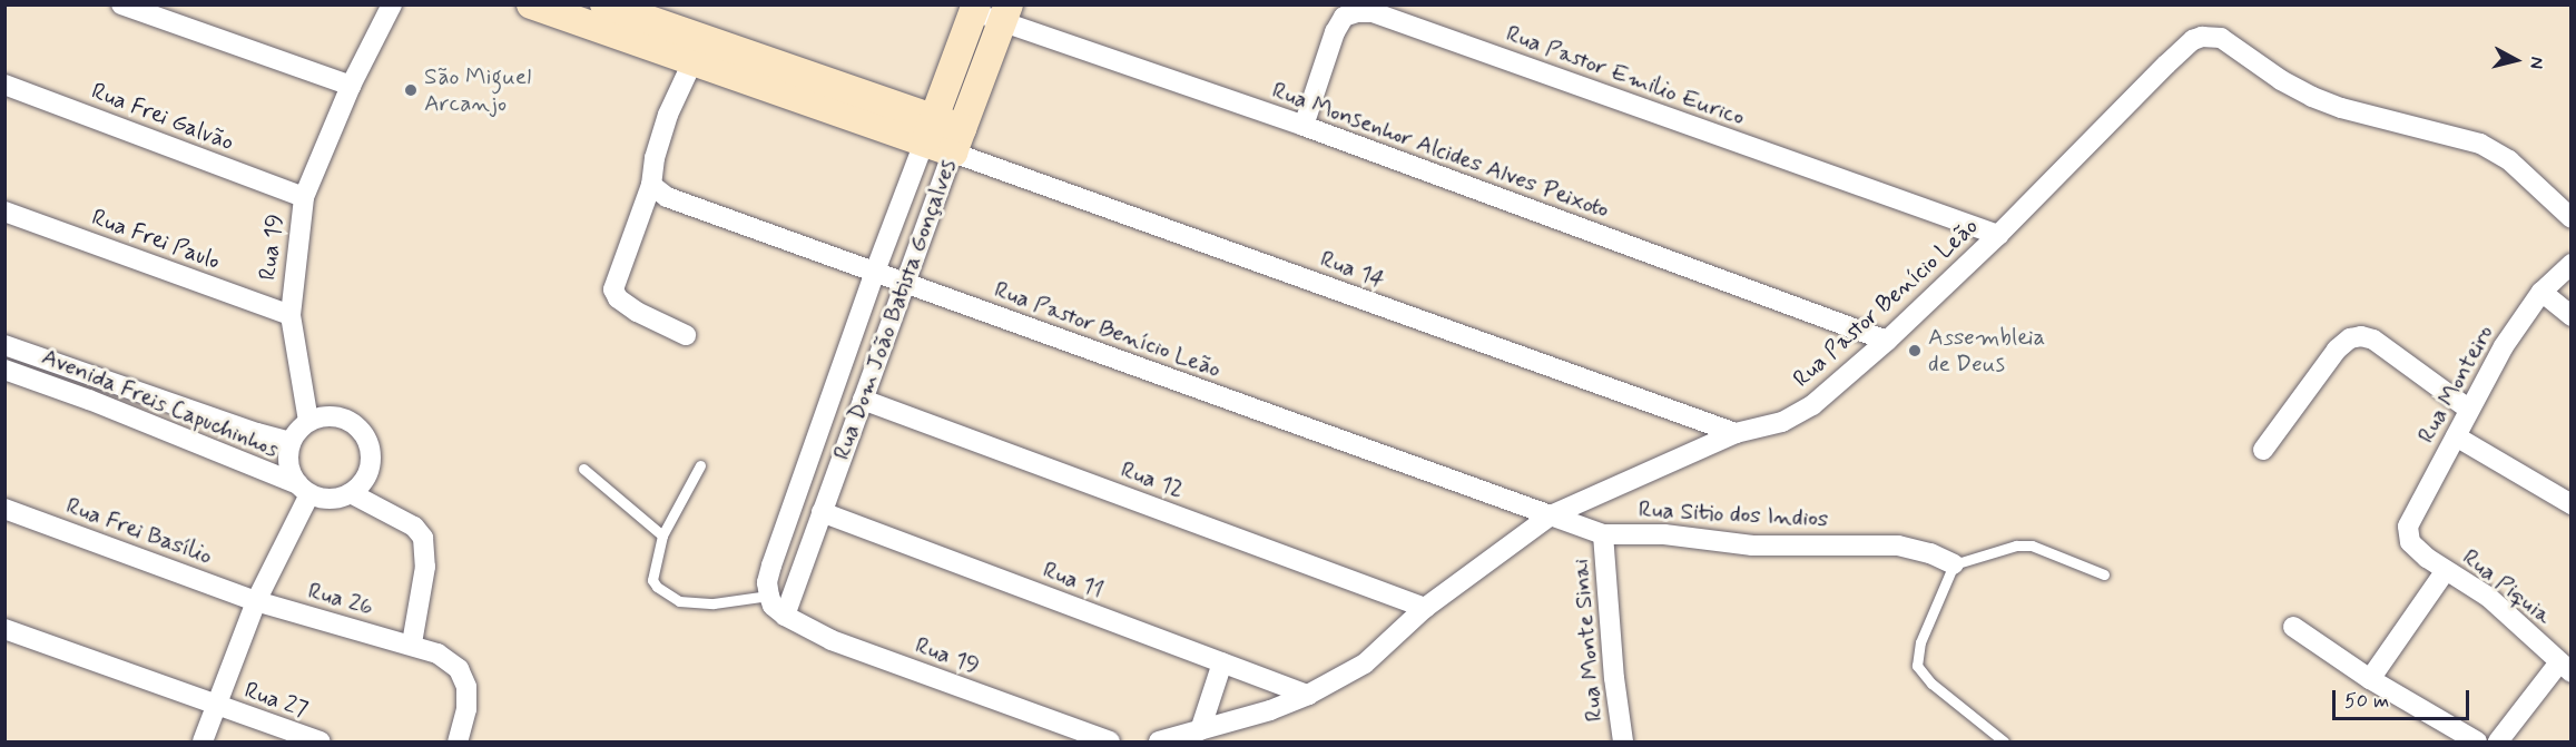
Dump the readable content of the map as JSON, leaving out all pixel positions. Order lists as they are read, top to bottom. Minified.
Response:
{"streets":{"street":["Rua Pastor Emilio Eurico","Rua Frei Galvão","Rua Monsenhor Alcides Alves Peixoto","Rua Frei Paulo","Rua 19","Rua 14","Rua Pastor Benício Leão","Rua Dom João Batista Gonçalves","Rua Monteiro","Avenida Freis Capuchinhos","Rua 12","Rua Sitio dos Indios","Rua Frei Basílio","Rua 11","Rua Piquia","Rua 26","Rua Monte Sinai","Rua 27"]},"crossings":[["Rua Pastor Emilio Eurico","Rua Monsenhor Alcides Alves Peixoto"],["Rua Pastor Emilio Eurico","Rua Pastor Benício Leão"],["Rua Frei Galvão","Rua 19"],["Rua Monsenhor Alcides Alves Peixoto","Rua Pastor Benício Leão"],["Rua Monsenhor Alcides Alves Peixoto","Rua Dom João Batista Gonçalves"],["Rua Frei Paulo","Rua 19"],["Rua 19","Rua Dom João Batista Gonçalves"],["Rua 19","Avenida Freis Capuchinhos"],["Rua 14","Rua Pastor Benício Leão"],["Rua 14","Rua Dom João Batista Gonçalves"],["Rua Pastor Benício Leão","Rua Dom João Batista Gonçalves"],["Rua Pastor Benício Leão","Rua 12"],["Rua Pastor Benício Leão","Rua Sitio dos Indios"],["Rua Pastor Benício Leão","Rua 11"],["Rua Dom João Batista Gonçalves","Rua 12"],["Rua Dom João Batista Gonçalves","Rua 11"],["Rua Monteiro","Rua Piquia"],["Rua Sitio dos Indios","Rua Monte Sinai"],["Rua Frei Basílio","Rua 26"]],"places":["São Miguel Arcanjo","Assembleia de Deus"],"scale_bar":"50 m","north":"right"}
